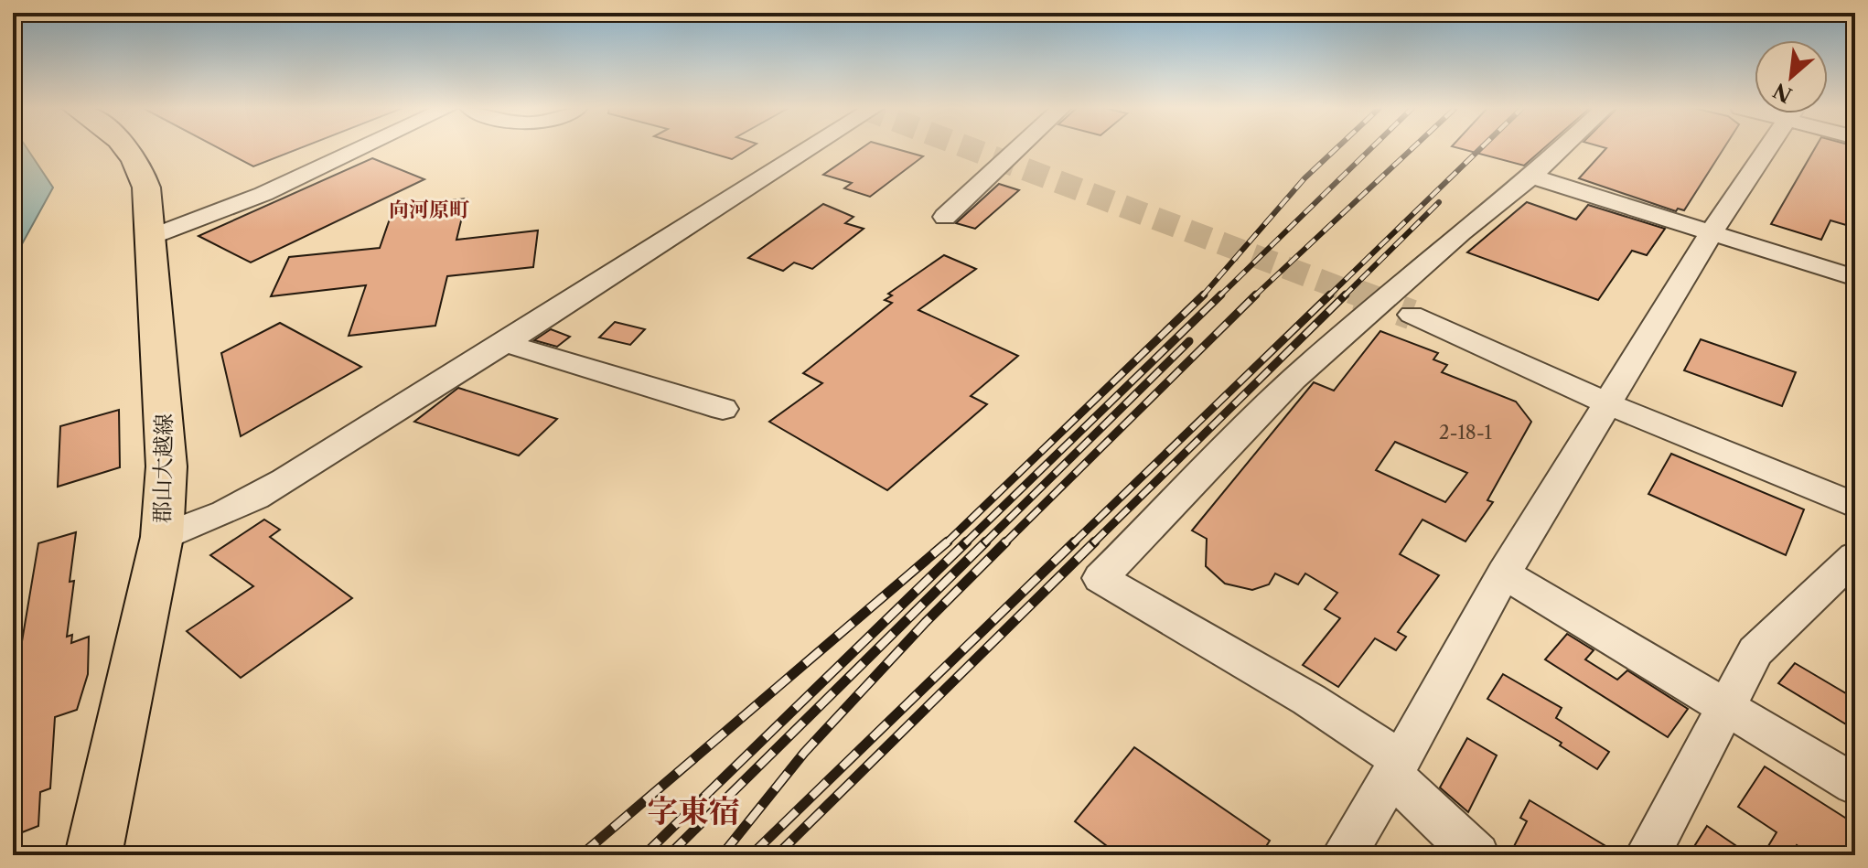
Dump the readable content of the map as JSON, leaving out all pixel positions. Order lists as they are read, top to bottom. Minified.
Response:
{"streets":{"main road":["郡山大越線"]},"districts":["向河原町","字東宿"],"house_numbers":["2-18-1"],"north":"bottom left"}
